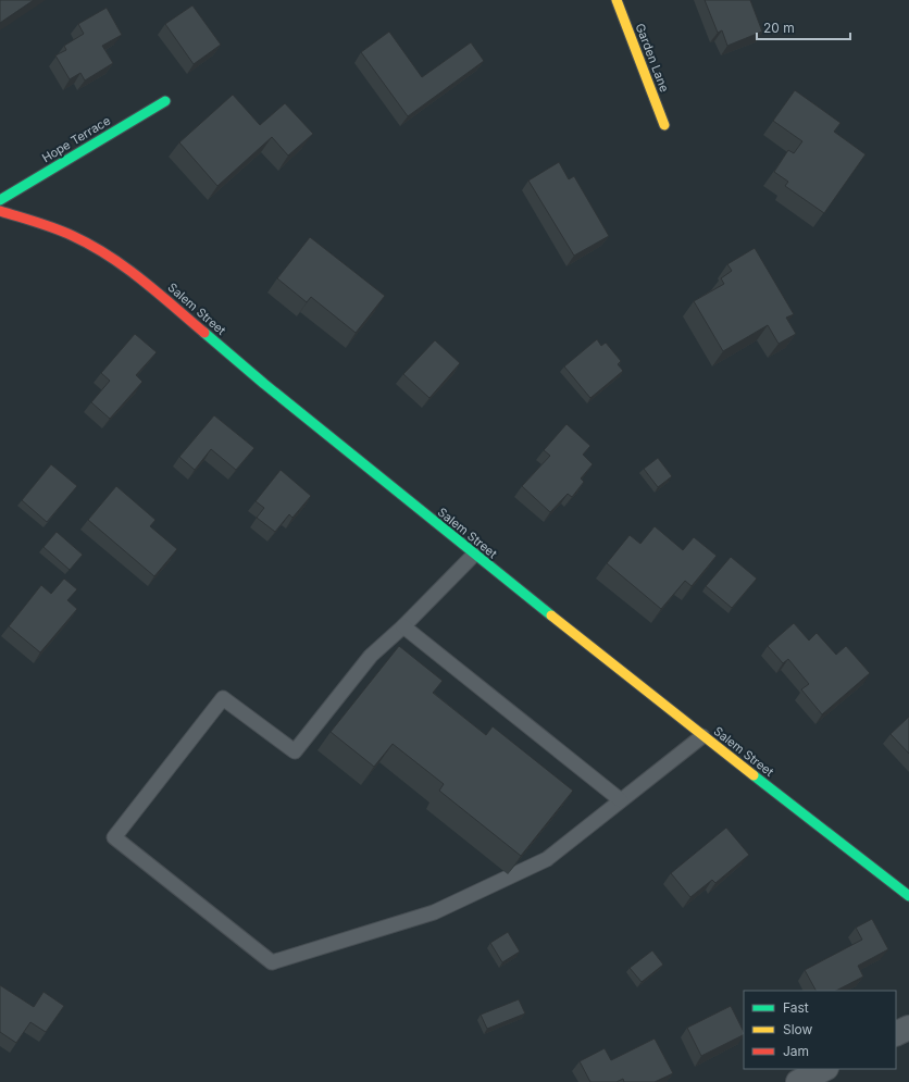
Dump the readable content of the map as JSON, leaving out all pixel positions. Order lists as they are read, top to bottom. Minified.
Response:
{"streets":{"main road":["Garden Lane","Hope Terrace","Salem Street"]},"legend":["Fast","Slow","Jam"],"scale_bar":"20 m"}
